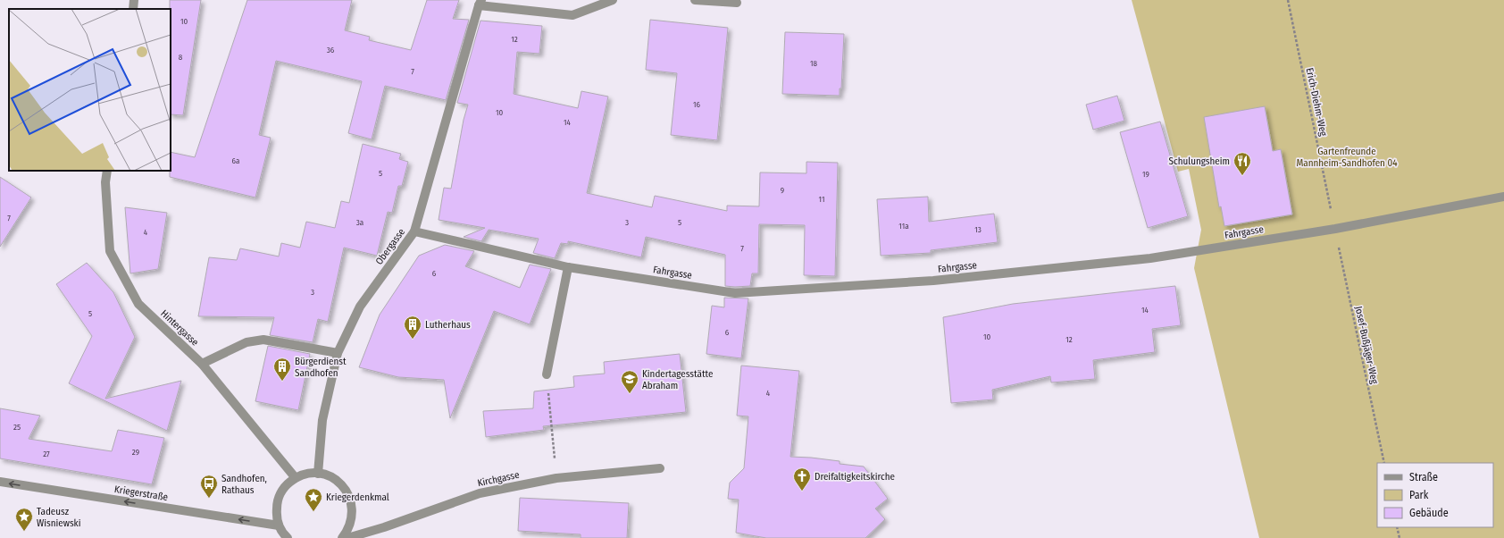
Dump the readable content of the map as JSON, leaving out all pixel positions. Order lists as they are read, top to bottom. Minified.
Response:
{"streets":{"street":["Fahrgasse","Obergasse","Hintergasse","Kirchgasse","Kriegerstraße"],"path":["Erich-Diehm-Weg","Josef-Bußjäger-Weg"]},"crossings":[["Erich-Diehm-Weg","Fahrgasse"],["Erich-Diehm-Weg","Josef-Bußjäger-Weg"],["Fahrgasse","Obergasse"],["Fahrgasse","Josef-Bußjäger-Weg"]],"one_way":["Kriegerstraße"],"parks":["Gartenfreunde Mannheim-Sandhofen 04"],"places":{"restaurant":["Schulungsheim"],"building":["Lutherhaus","Bürgerdienst Sandhofen"],"school or university":["Kindertagesstätte Abraham"],"church":["Dreifaltigkeitskirche"],"bus stop":["Sandhofen, Rathaus"],"place":["Kriegerdenkmal","Tadeusz Wisniewski"]},"house_numbers":["10","12","36","8","18","7","16","10","14","6a","5","19","9","11","7","3a","3","5","11a","13","4","7","6","3","14","5","6","10","12","4","25","29","27"],"legend":["Straße","Park","Gebäude"]}
